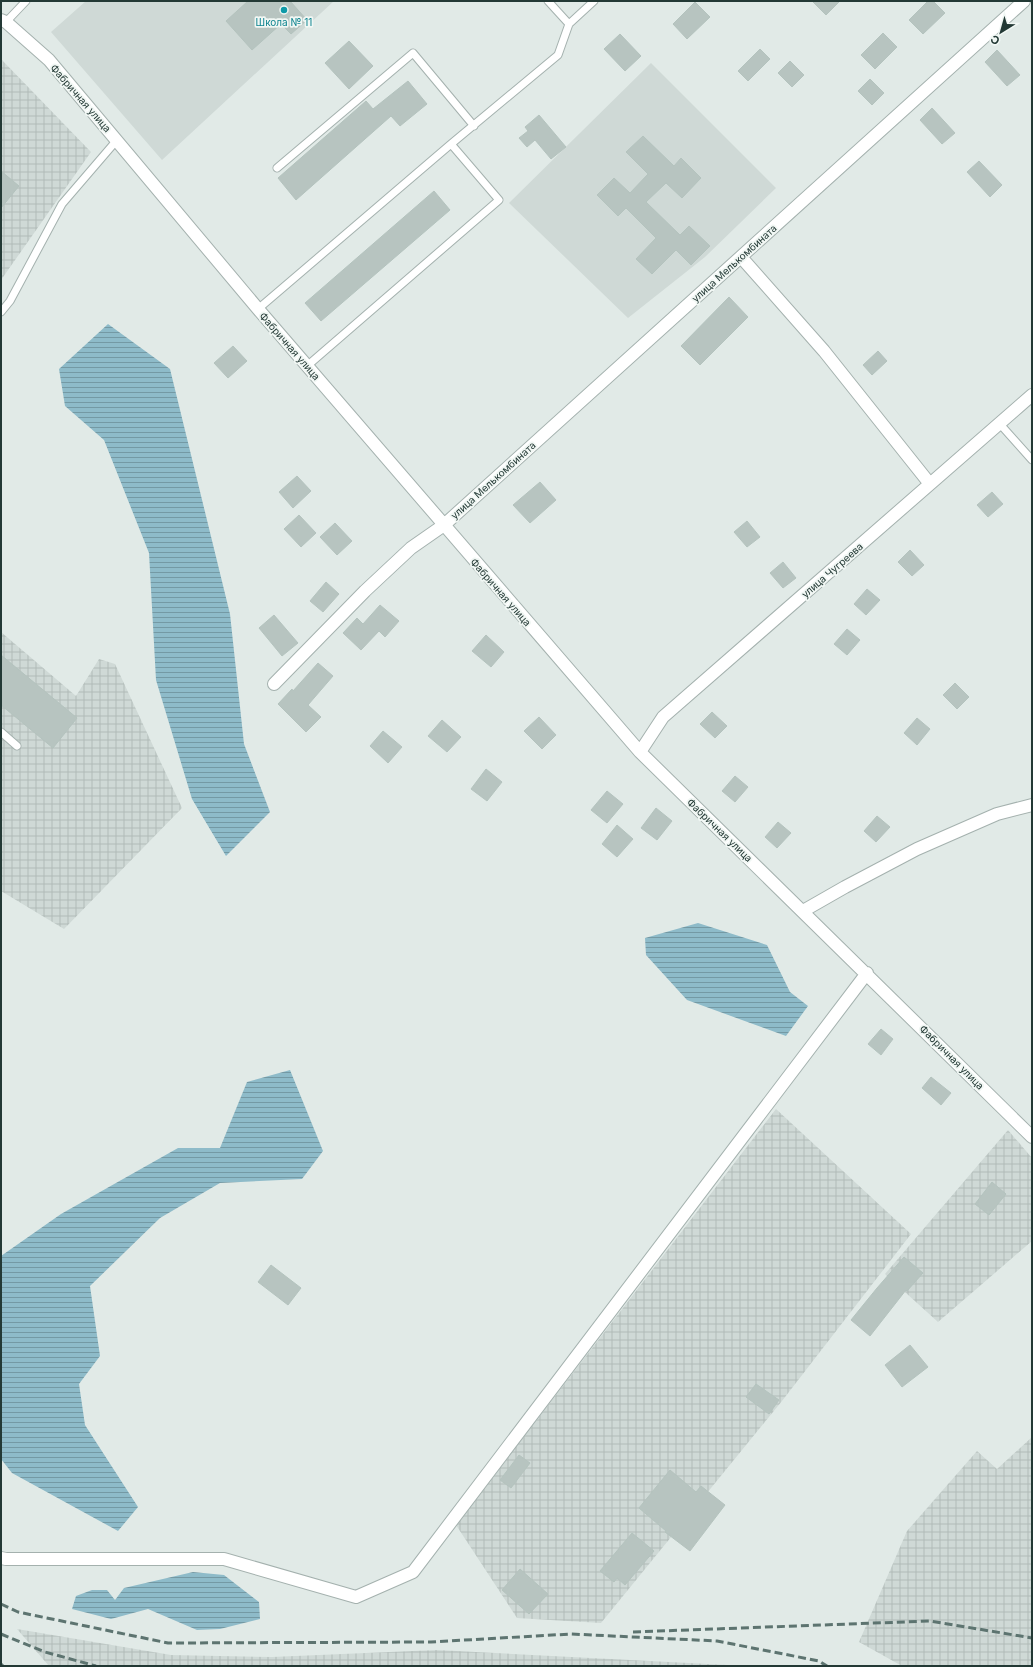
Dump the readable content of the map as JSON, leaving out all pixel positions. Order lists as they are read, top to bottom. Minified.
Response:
{"streets":{"street":["Фабричная улица","улица Мелькомбината","улица Чугреева"]},"crossings":[["Фабричная улица","улица Мелькомбината"],["Фабричная улица","улица Чугреева"]],"places":["Школа № 11"],"north":"bottom left"}
